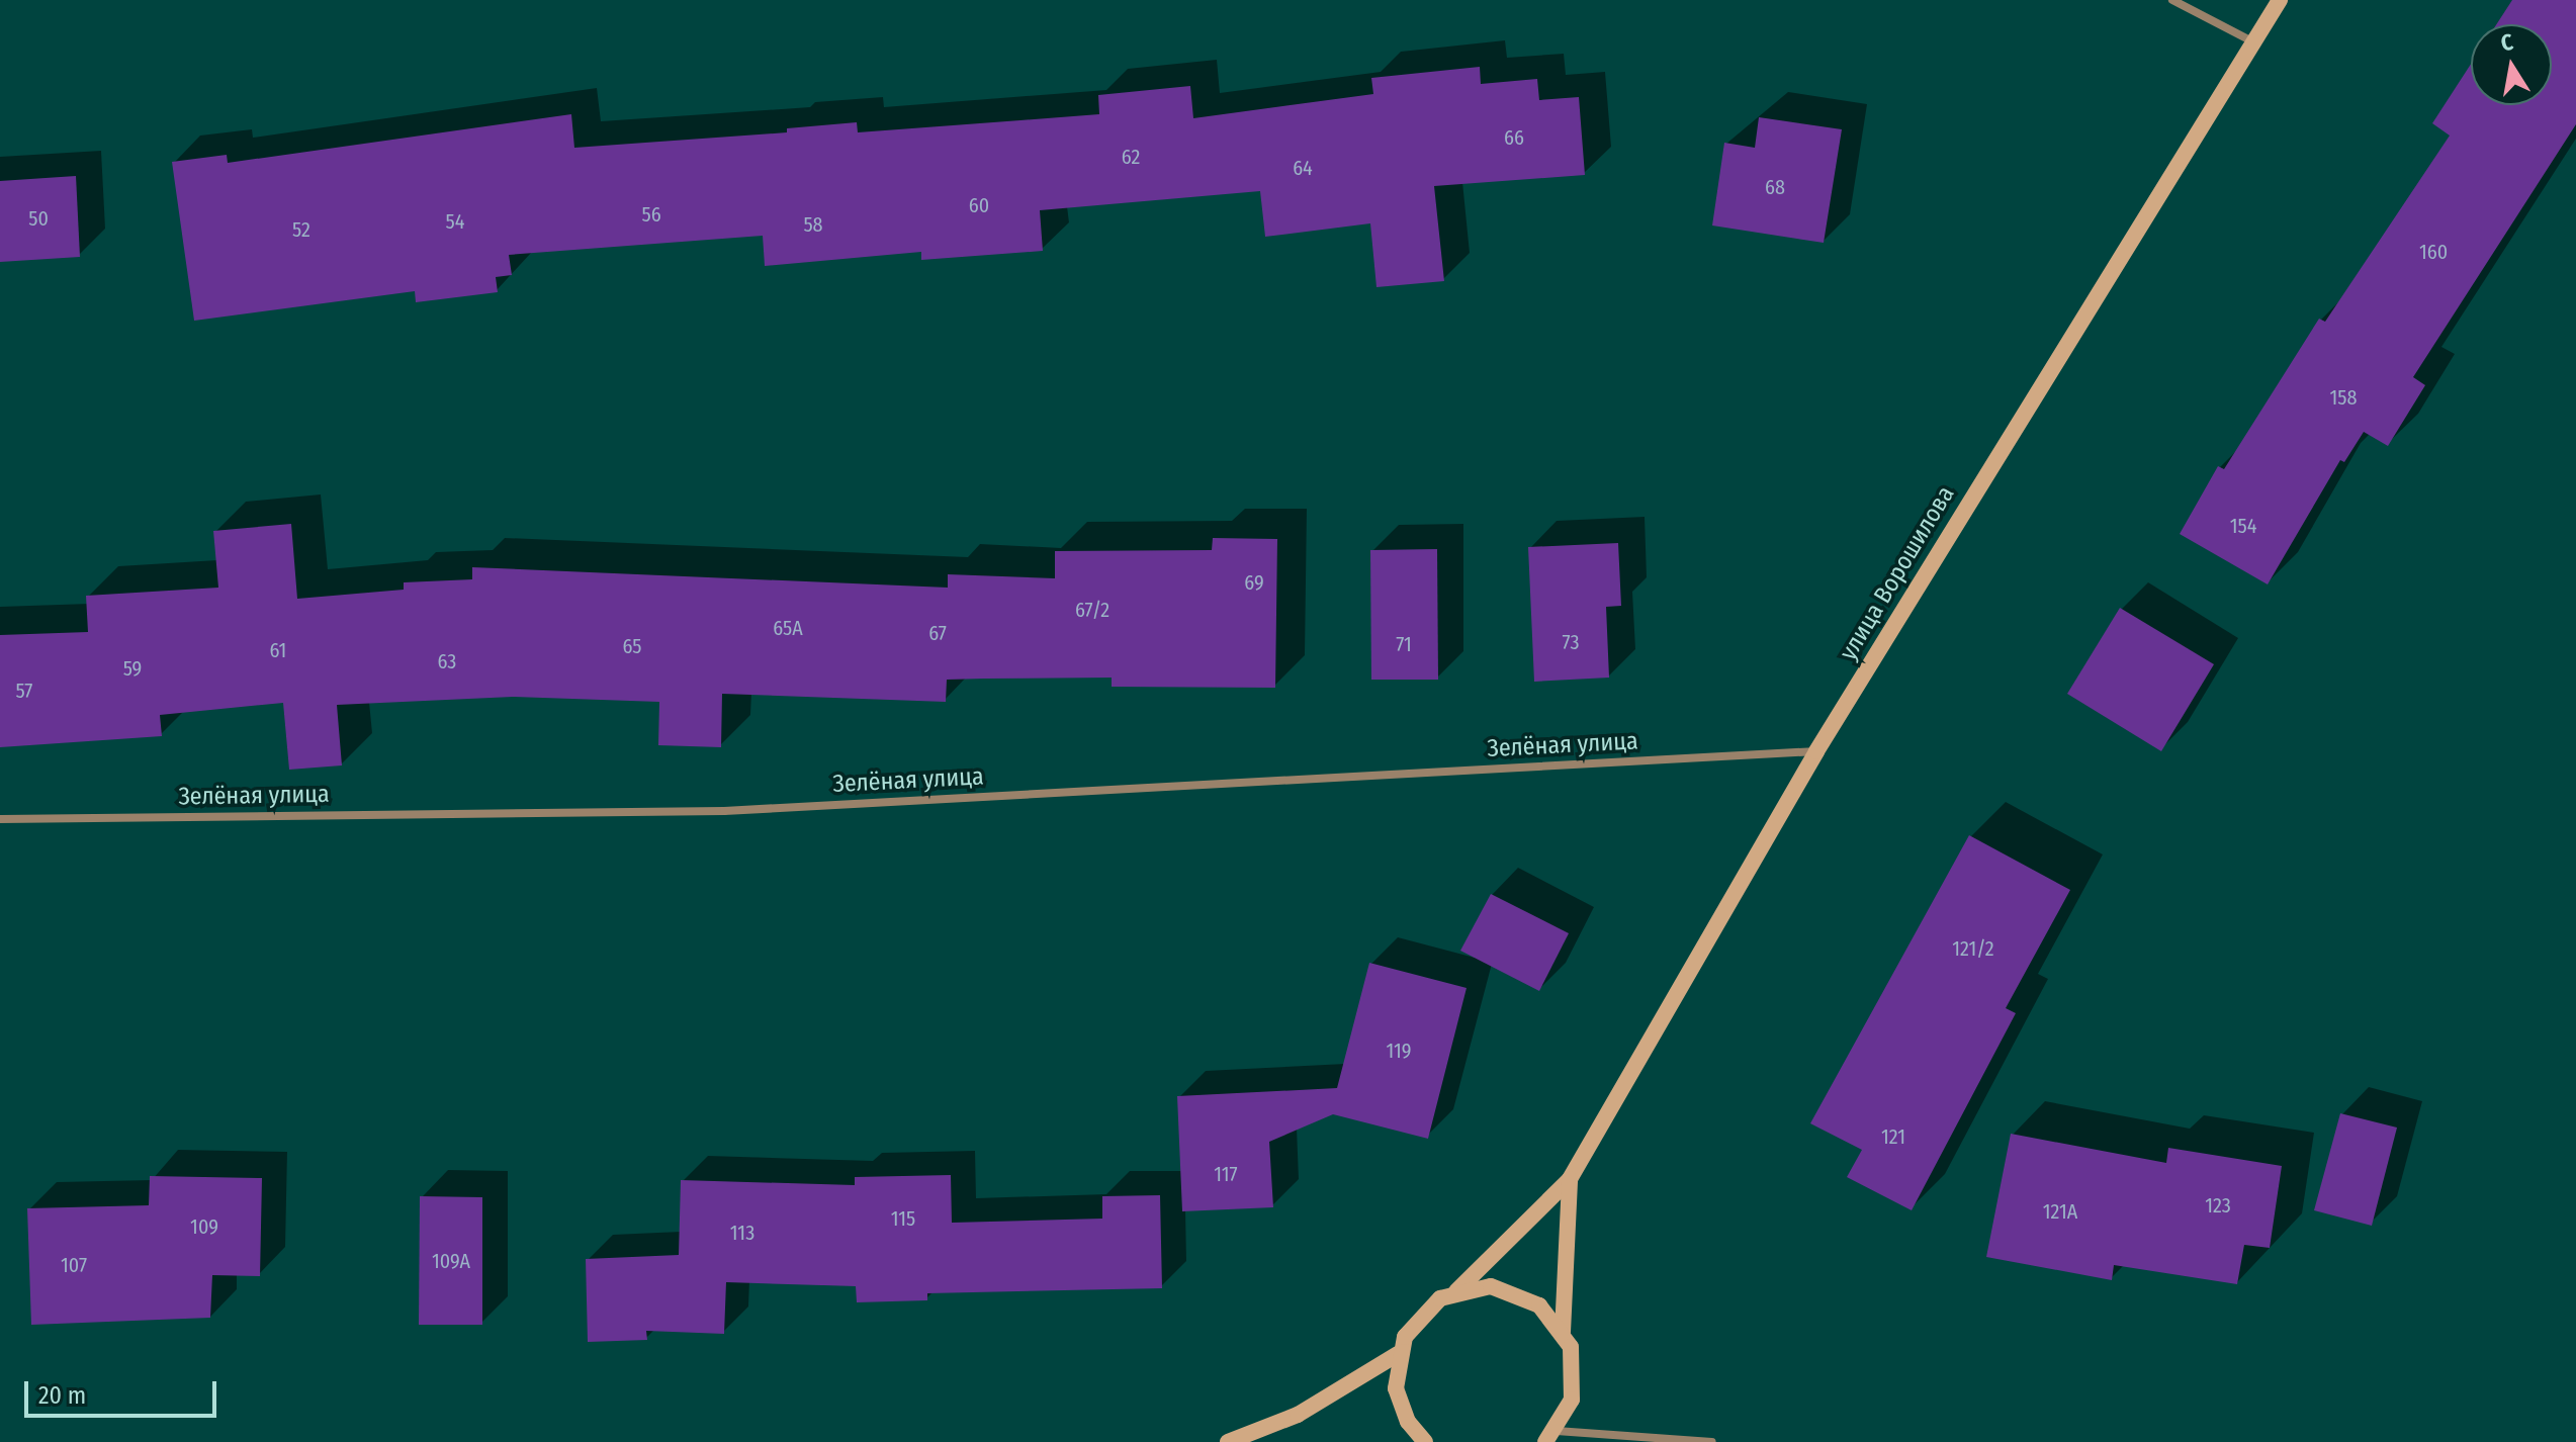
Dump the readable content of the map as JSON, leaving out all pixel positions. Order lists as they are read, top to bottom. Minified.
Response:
{"streets":{"street":["улица Ворошилова","Зелёная улица"]},"crossings":[["улица Ворошилова","Зелёная улица"]],"house_numbers":["66","62","64","68","60","56","50","54","58","52","160","158","154","69","67/2","65А","67","73","71","65","61","63","59","57","121/2","119","121","117","123","121А","115","109","113","109А","107"],"scale_bar":"20 m","north":"top"}
